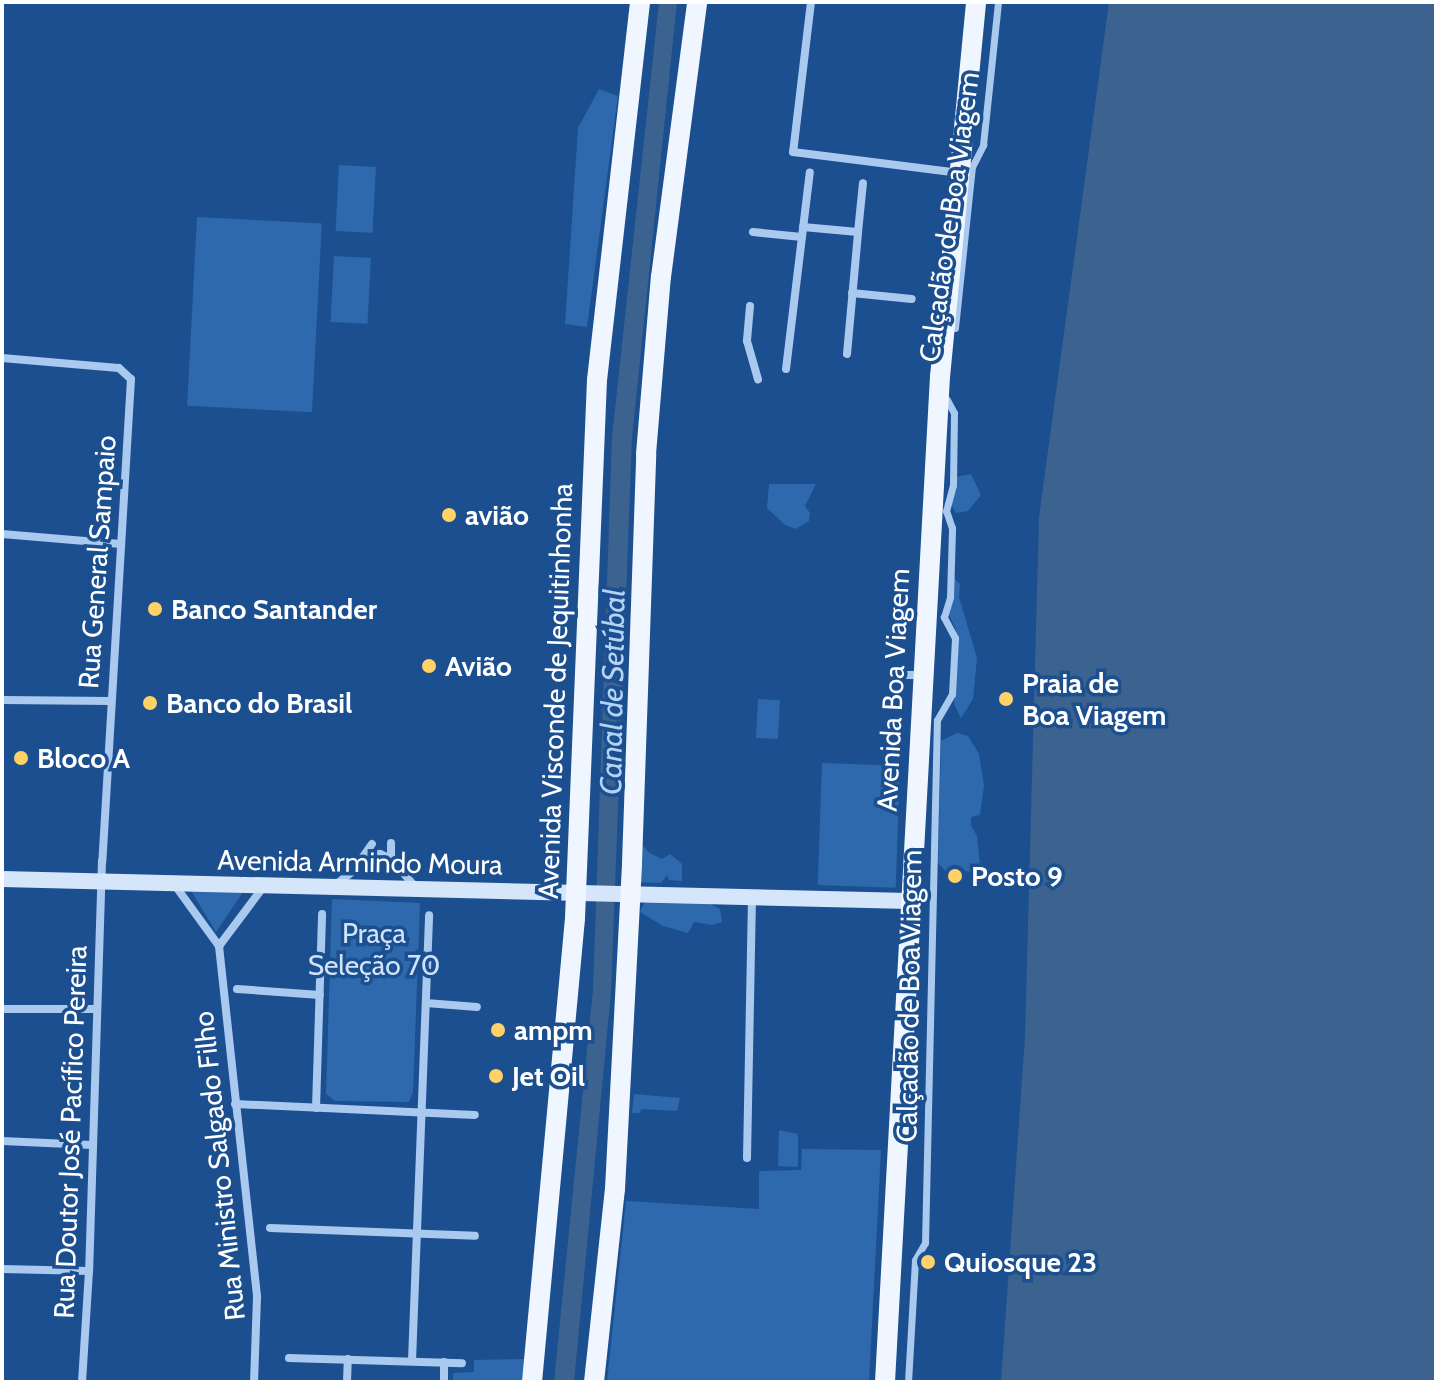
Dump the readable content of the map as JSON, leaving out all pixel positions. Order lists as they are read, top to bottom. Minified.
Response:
{"streets":{"main road":["Avenida Boa Viagem","Avenida Visconde de Jequitinhonha","Avenida Armindo Moura"],"street":["Calçadão de Boa Viagem","Rua General Sampaio","Rua Doutor José Pacífico Pereira","Rua Ministro Salgado Filho"]},"crossings":[["Rua General Sampaio","Avenida Armindo Moura"],["Rua General Sampaio","Rua Doutor José Pacífico Pereira"],["Avenida Boa Viagem","Avenida Armindo Moura"],["Avenida Visconde de Jequitinhonha","Avenida Armindo Moura"],["Avenida Armindo Moura","Rua Doutor José Pacífico Pereira"]],"water":["Canal de Setúbal"],"parks":["Praça Seleção 70"],"places":["avião","Banco Santander","Avião","Praia de Boa Viagem","Banco do Brasil","Bloco A","Posto 9","ampm","Jet Oil","Quiosque 23"]}
